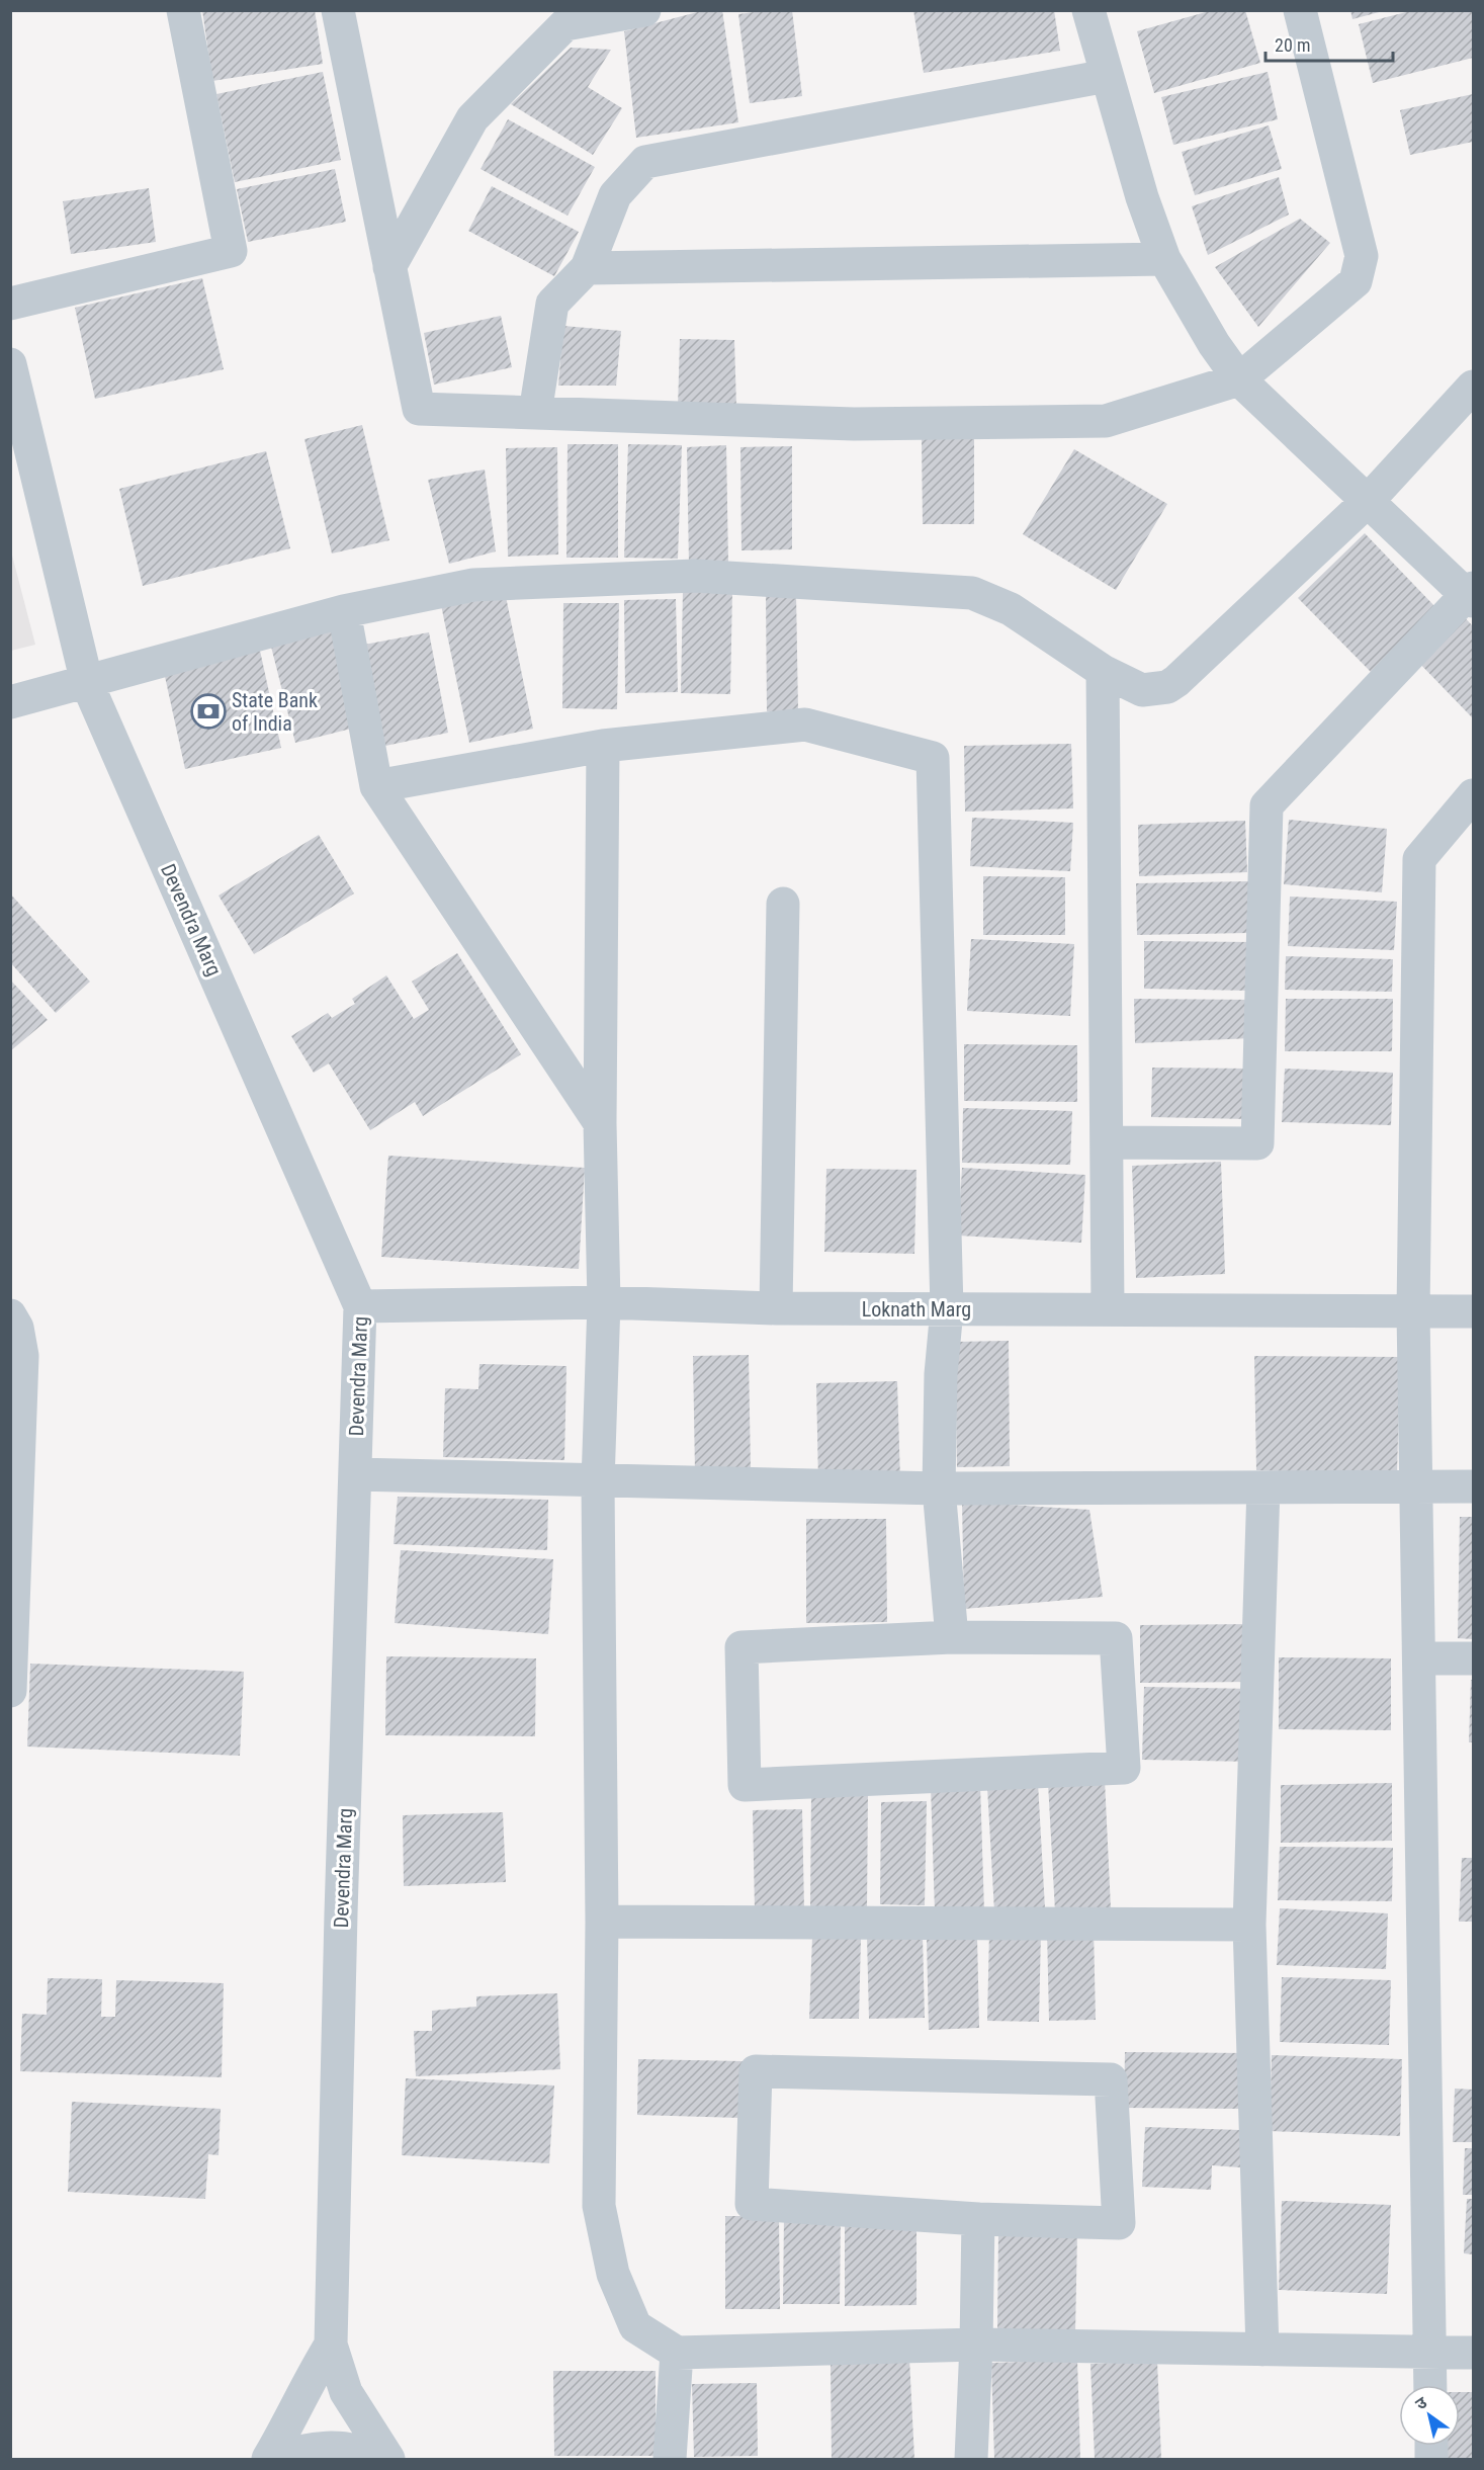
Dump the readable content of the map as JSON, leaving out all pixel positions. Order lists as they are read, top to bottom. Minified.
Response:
{"streets":{"street":["Devendra Marg","Loknath Marg"]},"crossings":[["Devendra Marg","Loknath Marg"]],"places":{"bank":["State Bank of India"]},"scale_bar":"20 m","north":"top left"}
